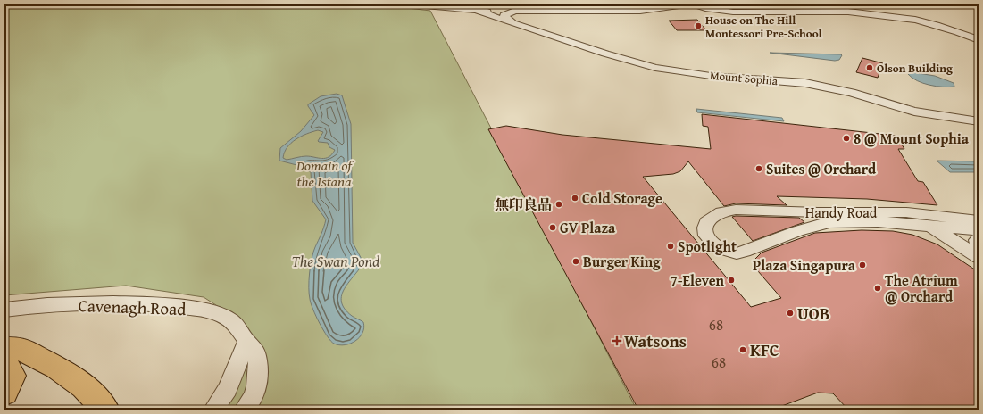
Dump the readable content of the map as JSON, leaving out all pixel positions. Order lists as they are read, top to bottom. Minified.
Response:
{"streets":{"street":["Mount Sophia","Handy Road","Cavenagh Road"]},"water":["The Swan Pond"],"parks":["Domain of the Istana"],"places":{"other":["House on The Hill Montessori Pre-School","Olson Building","8 @ Mount Sophia","Suites @ Orchard","Cold Storage","無印良品","GV Plaza","Spotlight","Burger King","Plaza Singapura","7-Eleven","The Atrium @ Orchard","UOB","KFC"],"health":["Watsons"]},"house_numbers":["68","68"]}
